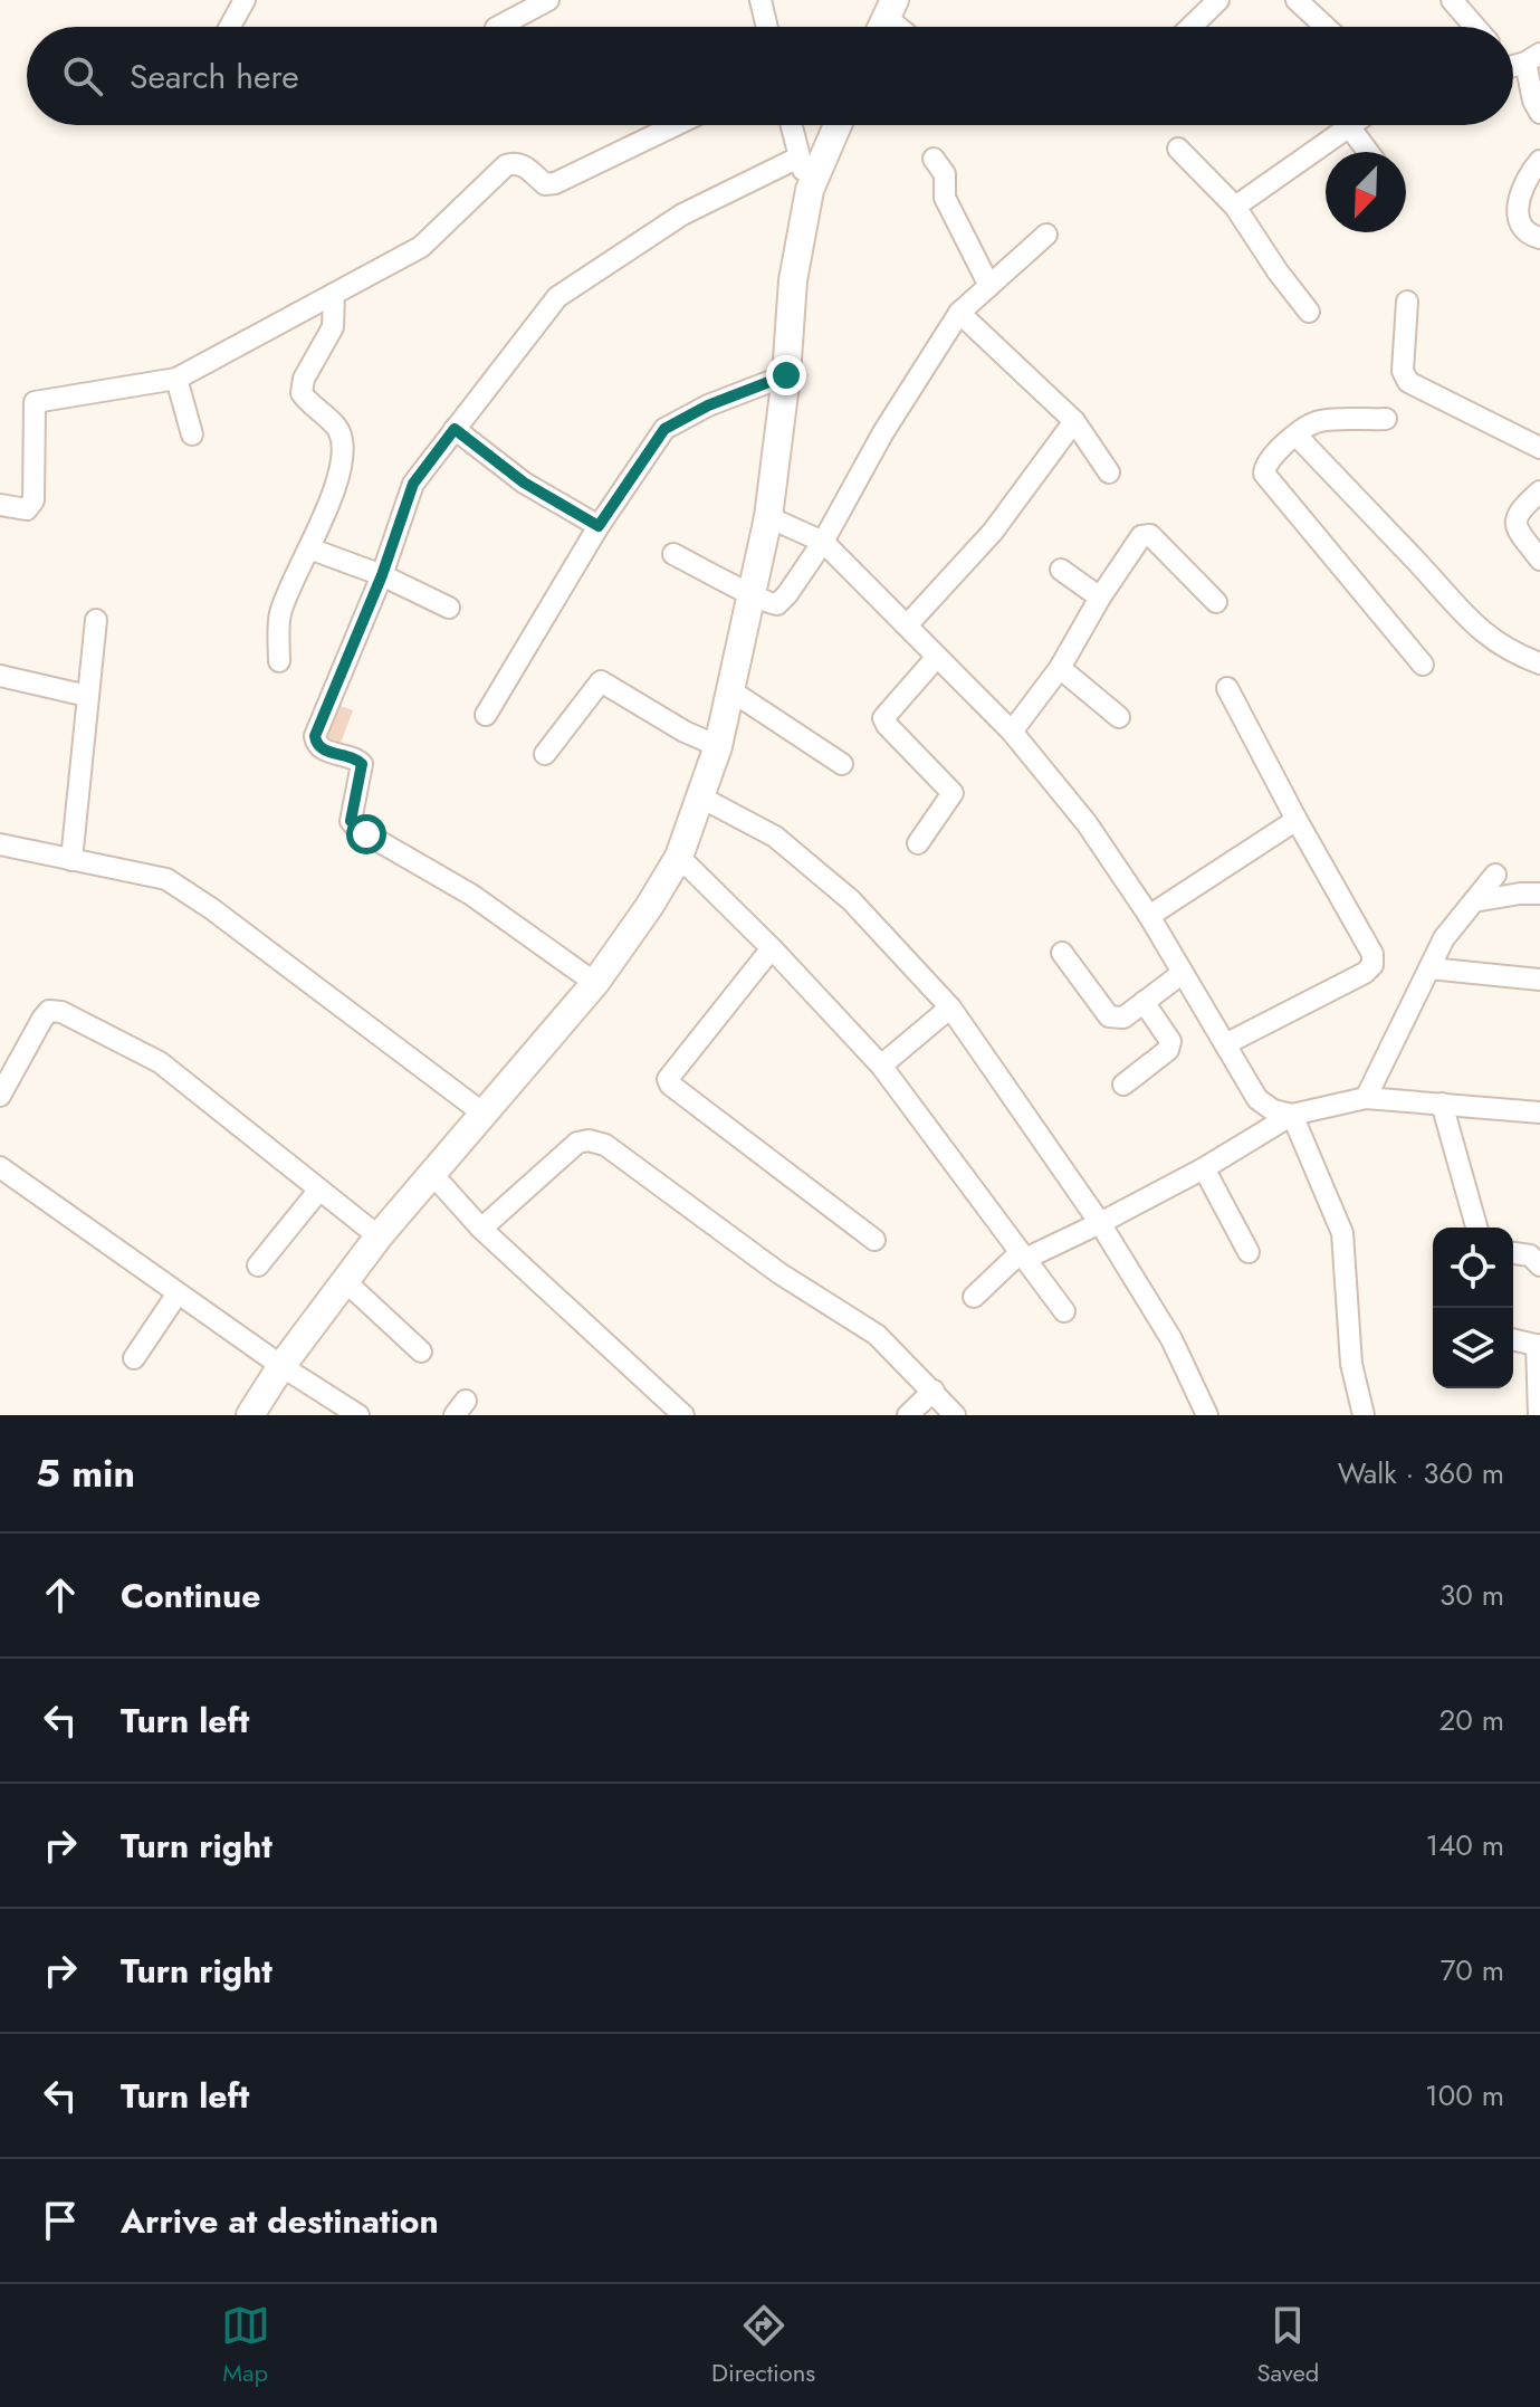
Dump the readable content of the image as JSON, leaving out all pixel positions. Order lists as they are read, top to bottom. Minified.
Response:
{"north":"bottom left","page":{"search":"Search here","heading":["5 min","Walk · 360 m"],"list":[["Continue","30 m"],["Turn left","20 m"],["Turn right","140 m"],["Turn right","70 m"],["Turn left","100 m"],"Arrive at destination"],"nav":["Map","Directions","Saved"]}}
